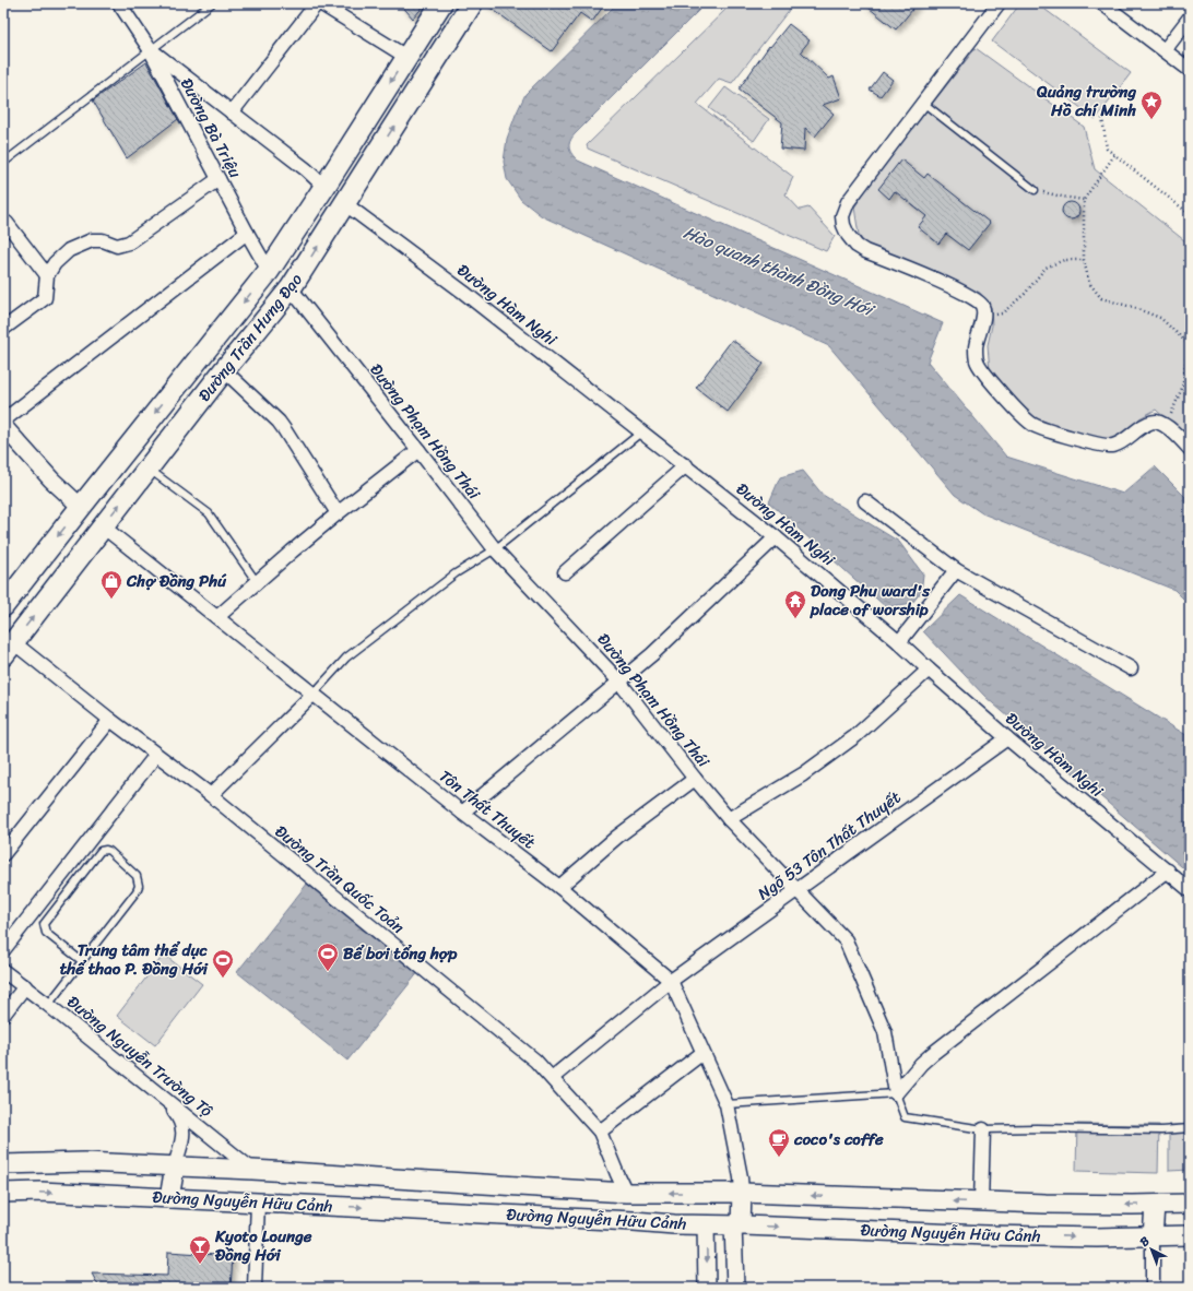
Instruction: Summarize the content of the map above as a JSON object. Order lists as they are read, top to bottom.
{
  "streets": {
    "main road": ["Đường Trần Hưng Đạo", "Đường Nguyễn Hữu Cảnh"],
    "street": [
      "Đường Bà Triệu",
      "Đường Hàm Nghi",
      "Đường Phạm Hồng Thái",
      "Tôn Thất Thuyết",
      "Ngõ 53 Tôn Thất Thuyết",
      "Đường Trần Quốc Toản",
      "Đường Nguyễn Trường Tộ"
    ]
  },
  "crossings": [
    ["Đường Bà Triệu", "Đường Trần Hưng Đạo"],
    ["Đường Hàm Nghi", "Đường Trần Hưng Đạo"],
    ["Đường Hàm Nghi", "Ngõ 53 Tôn Thất Thuyết"],
    ["Đường Trần Hưng Đạo", "Đường Phạm Hồng Thái"],
    ["Đường Trần Hưng Đạo", "Tôn Thất Thuyết"],
    ["Đường Trần Hưng Đạo", "Đường Trần Quốc Toản"],
    ["Đường Phạm Hồng Thái", "Ngõ 53 Tôn Thất Thuyết"],
    ["Tôn Thất Thuyết", "Ngõ 53 Tôn Thất Thuyết"],
    ["Tôn Thất Thuyết", "Đường Nguyễn Hữu Cảnh"],
    ["Ngõ 53 Tôn Thất Thuyết", "Đường Trần Quốc Toản"],
    ["Đường Trần Quốc Toản", "Đường Nguyễn Hữu Cảnh"],
    ["Đường Nguyễn Trường Tộ", "Đường Nguyễn Hữu Cảnh"]
  ],
  "water": ["Hào quanh thành Đồng Hới"],
  "places": {
    "place": ["Quảng trường Hồ chí Minh"],
    "shop": ["Chợ Đồng Phú"],
    "temple": ["Dong Phu ward's place of worship"],
    "sports": ["Bể bơi tổng hợp", "Trung tâm thể dục thể thao P. Đồng Hới"],
    "cafe": ["coco's coffe"],
    "bar": ["Kyoto Lounge Đồng Hới"]
  },
  "north": "top left"
}
